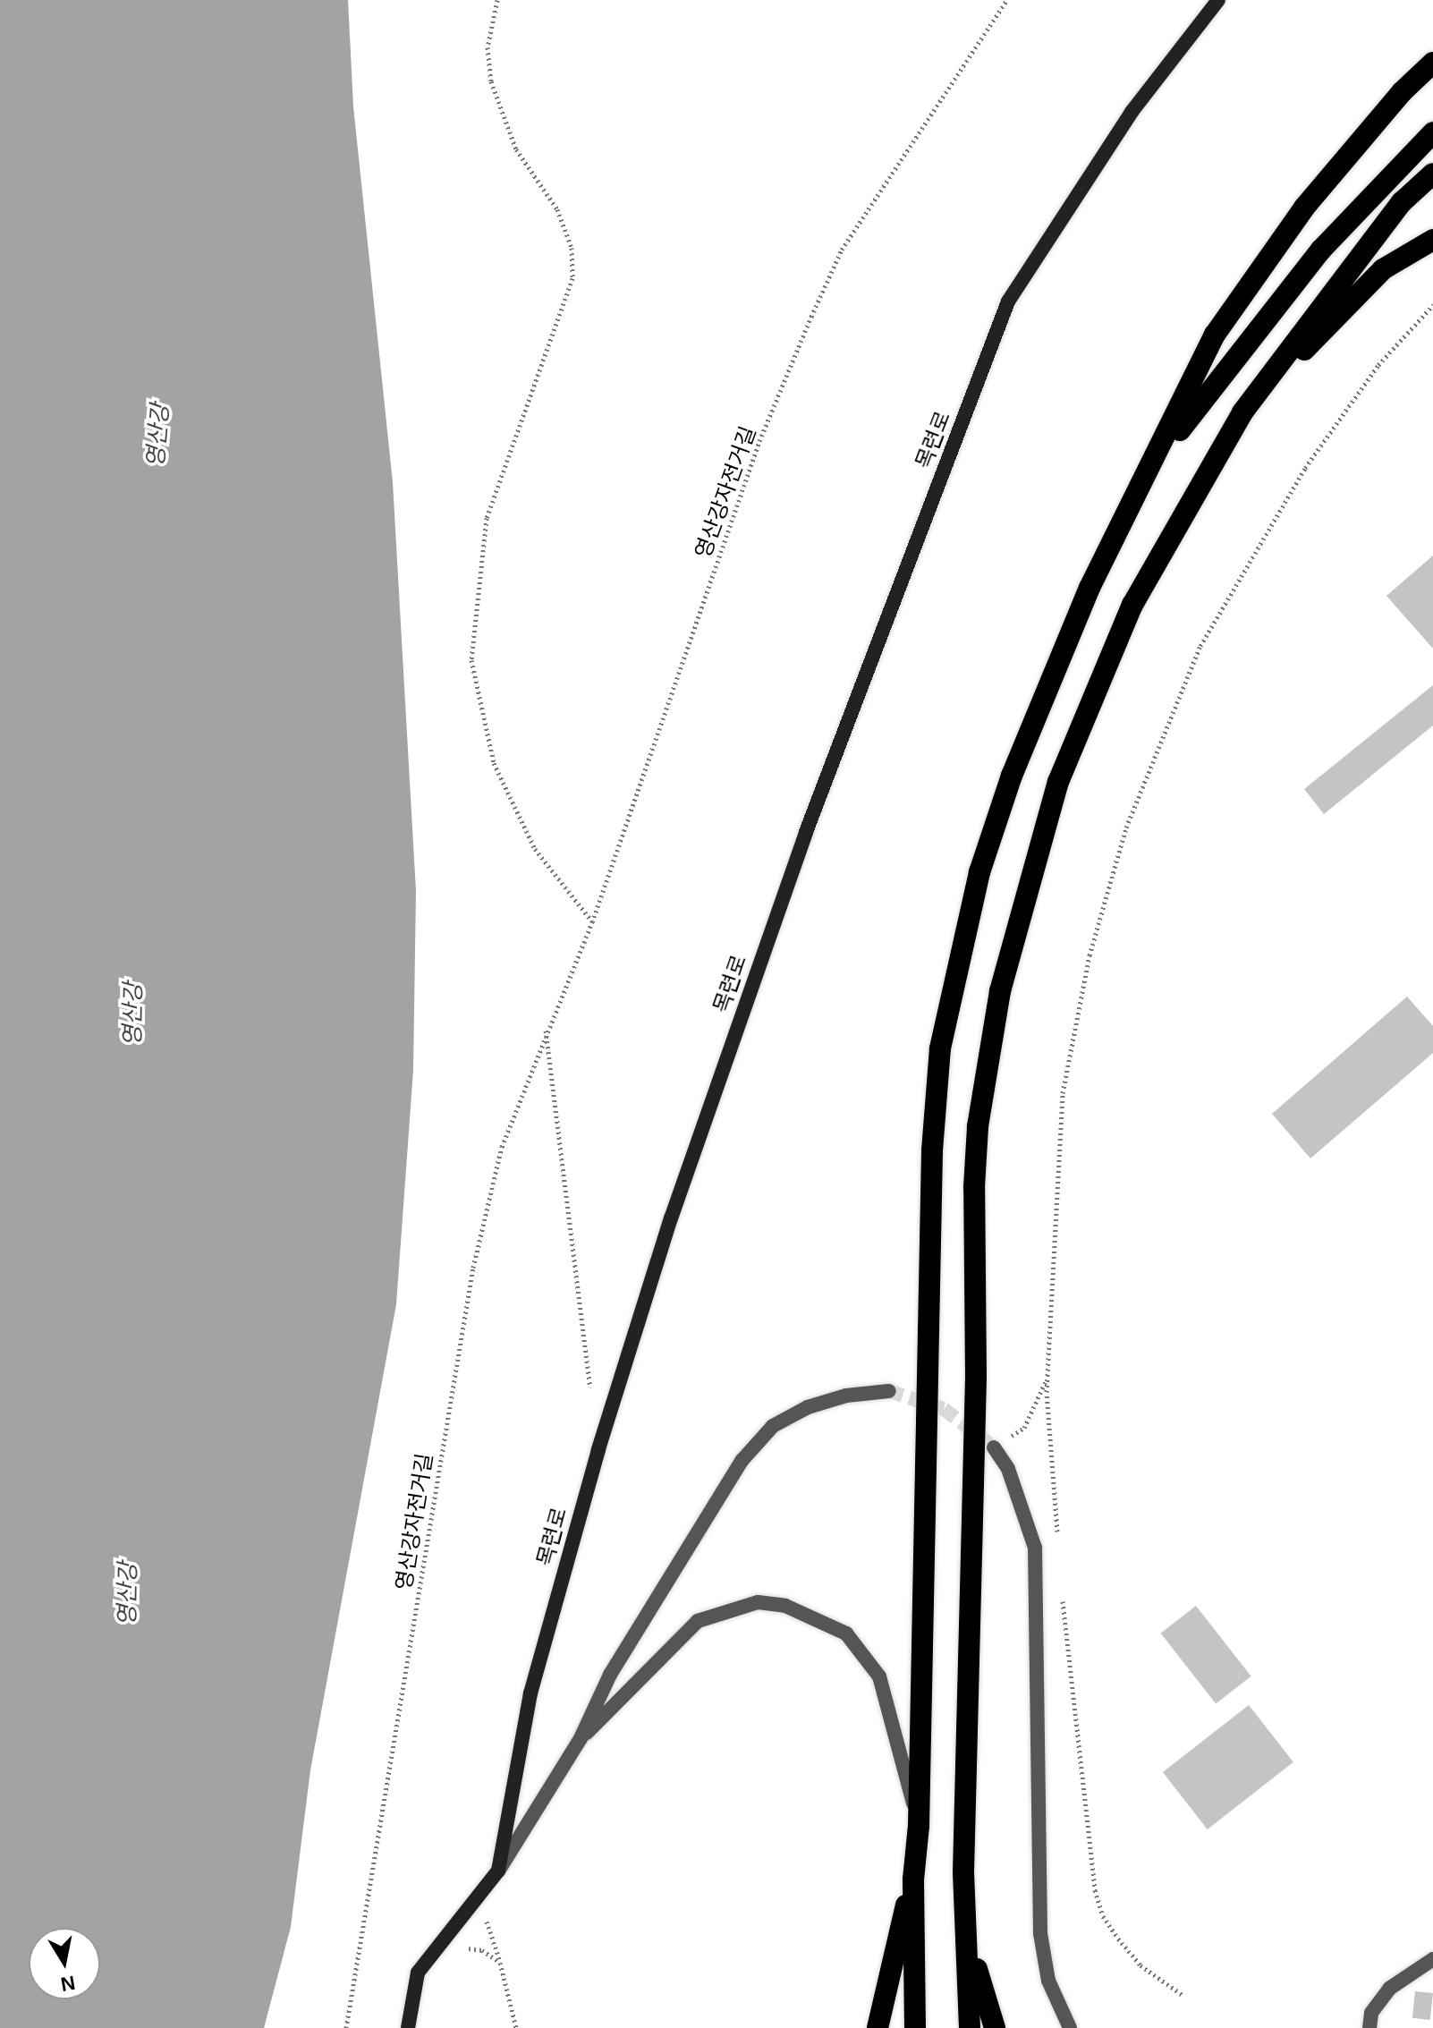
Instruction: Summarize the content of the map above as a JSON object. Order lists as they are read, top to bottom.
{
  "streets": {
    "street": ["목련로"],
    "path": ["영산강자전거길"]
  },
  "water": ["영산강"],
  "north": "bottom"
}
